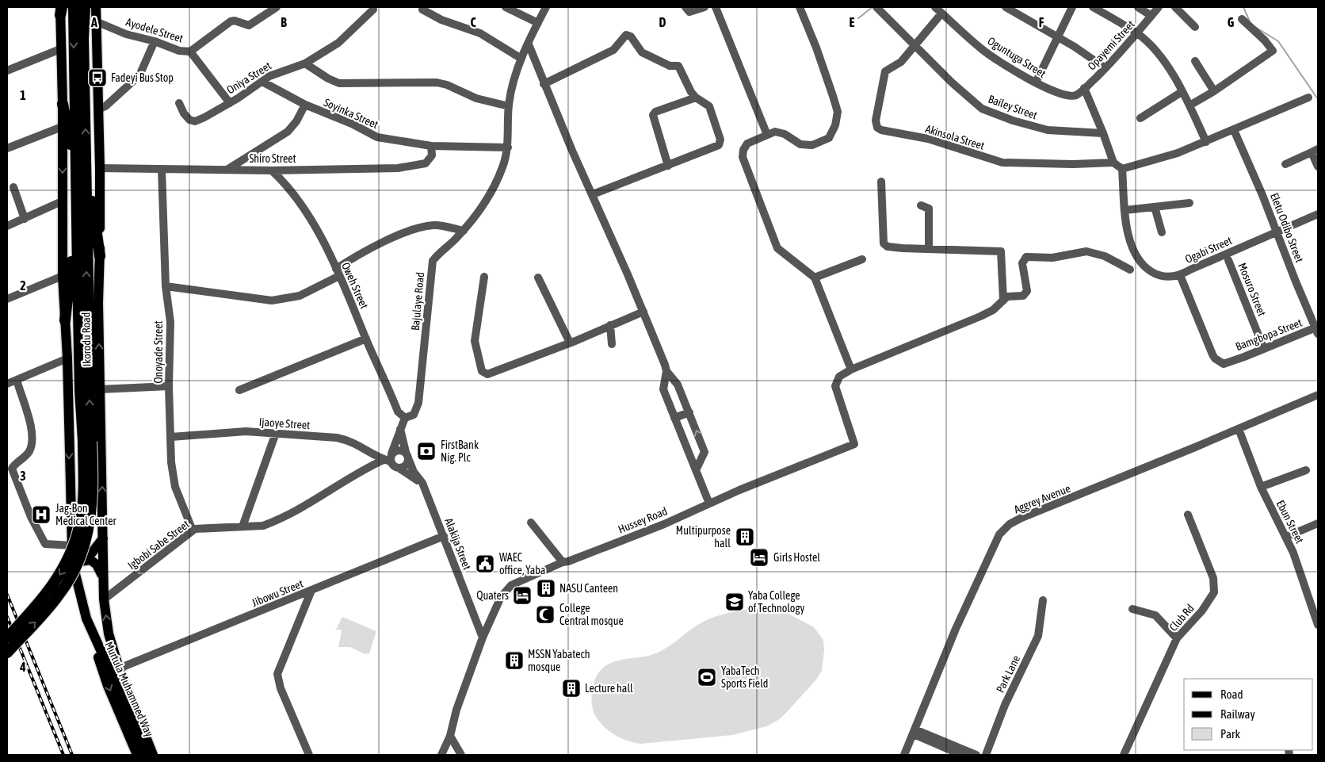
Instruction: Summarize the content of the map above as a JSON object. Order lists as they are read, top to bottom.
{
  "streets": {
    "highway": ["Ikorodu Road"],
    "main road": ["Murtula Muhammed Way"],
    "street": [
      "Ayodele Street",
      "Opayemi Street",
      "Oguntuga Street",
      "Oniya Street",
      "Bailey Street",
      "Soyinka Street",
      "Akinsola Street",
      "Shiro Street",
      "Eletu Odibo Street",
      "Ogabi Street",
      "Oweh Street",
      "Mosuro Street",
      "Bajulaye Road",
      "Bamgbopa Street",
      "Onoyade Street",
      "Ijaoye Street",
      "Aggrey Avenue",
      "Hussey Road",
      "Ebun Street",
      "Alakija Street",
      "Igbobi Sabe Street",
      "Jibowu Street",
      "Club Rd",
      "Park Lane"
    ]
  },
  "crossings": [
    ["Ayodele Street", "Oniya Street"],
    ["Ayodele Street", "Ikorodu Road"],
    ["Opayemi Street", "Oguntuga Street"],
    ["Oguntuga Street", "Akinsola Street"],
    ["Oniya Street", "Soyinka Street"],
    ["Bailey Street", "Akinsola Street"],
    ["Soyinka Street", "Shiro Street"],
    ["Soyinka Street", "Bajulaye Road"],
    ["Shiro Street", "Oweh Street"],
    ["Shiro Street", "Ikorodu Road"],
    ["Shiro Street", "Onoyade Street"],
    ["Eletu Odibo Street", "Ogabi Street"],
    ["Eletu Odibo Street", "Bamgbopa Street"],
    ["Ogabi Street", "Bamgbopa Street"],
    ["Oweh Street", "Bajulaye Road"],
    ["Mosuro Street", "Bamgbopa Street"],
    ["Bajulaye Road", "Ijaoye Street"],
    ["Bajulaye Road", "Alakija Street"],
    ["Bajulaye Road", "Igbobi Sabe Street"],
    ["Ikorodu Road", "Igbobi Sabe Street"],
    ["Ikorodu Road", "Jibowu Street"],
    ["Ikorodu Road", "Murtula Muhammed Way"],
    ["Onoyade Street", "Ijaoye Street"],
    ["Onoyade Street", "Igbobi Sabe Street"],
    ["Ijaoye Street", "Alakija Street"],
    ["Ijaoye Street", "Igbobi Sabe Street"],
    ["Aggrey Avenue", "Ebun Street"],
    ["Hussey Road", "Alakija Street"],
    ["Alakija Street", "Igbobi Sabe Street"],
    ["Alakija Street", "Jibowu Street"],
    ["Jibowu Street", "Murtula Muhammed Way"]
  ],
  "places": {
    "bus stop": ["Fadeyi Bus Stop"],
    "bank": ["FirstBank Nig. Plc"],
    "hospital": ["Jag-Bon Medical Center"],
    "building": [
      "Multipurpose hall",
      "NASU Canteen",
      "MSSN Yabatech mosque",
      "Lecture hall"
    ],
    "hotel": ["Girls Hostel", "Quaters"],
    "public building": ["WAEC office, Yaba"],
    "school or university": ["Yaba College of Technology"],
    "mosque": ["College Central mosque"],
    "sports": ["YabaTech Sports Field"]
  },
  "legend": ["Road", "Railway", "Park"],
  "grid": {
    "columns": [
      "A",
      "B",
      "C",
      "D",
      "E",
      "F",
      "G"
    ],
    "rows": [
      "1",
      "2",
      "3",
      "4"
    ]
  }
}
